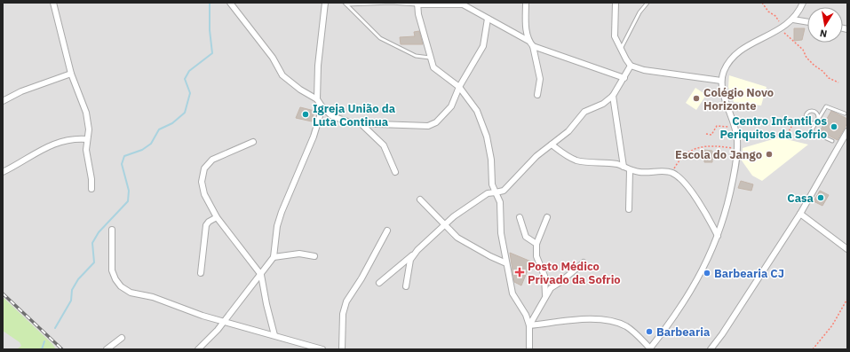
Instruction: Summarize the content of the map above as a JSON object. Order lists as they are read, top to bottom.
{
  "places": {
    "other": [
      "Colégio Novo Horizonte",
      "Igreja União da Luta Continua",
      "Centro Infantil os Periquitos da Sofrio",
      "Escola do Jango",
      "Casa",
      "Barbearia CJ",
      "Barbearia"
    ],
    "health": ["Posto Médico Privado da Sofrio"]
  },
  "north": "bottom"
}
